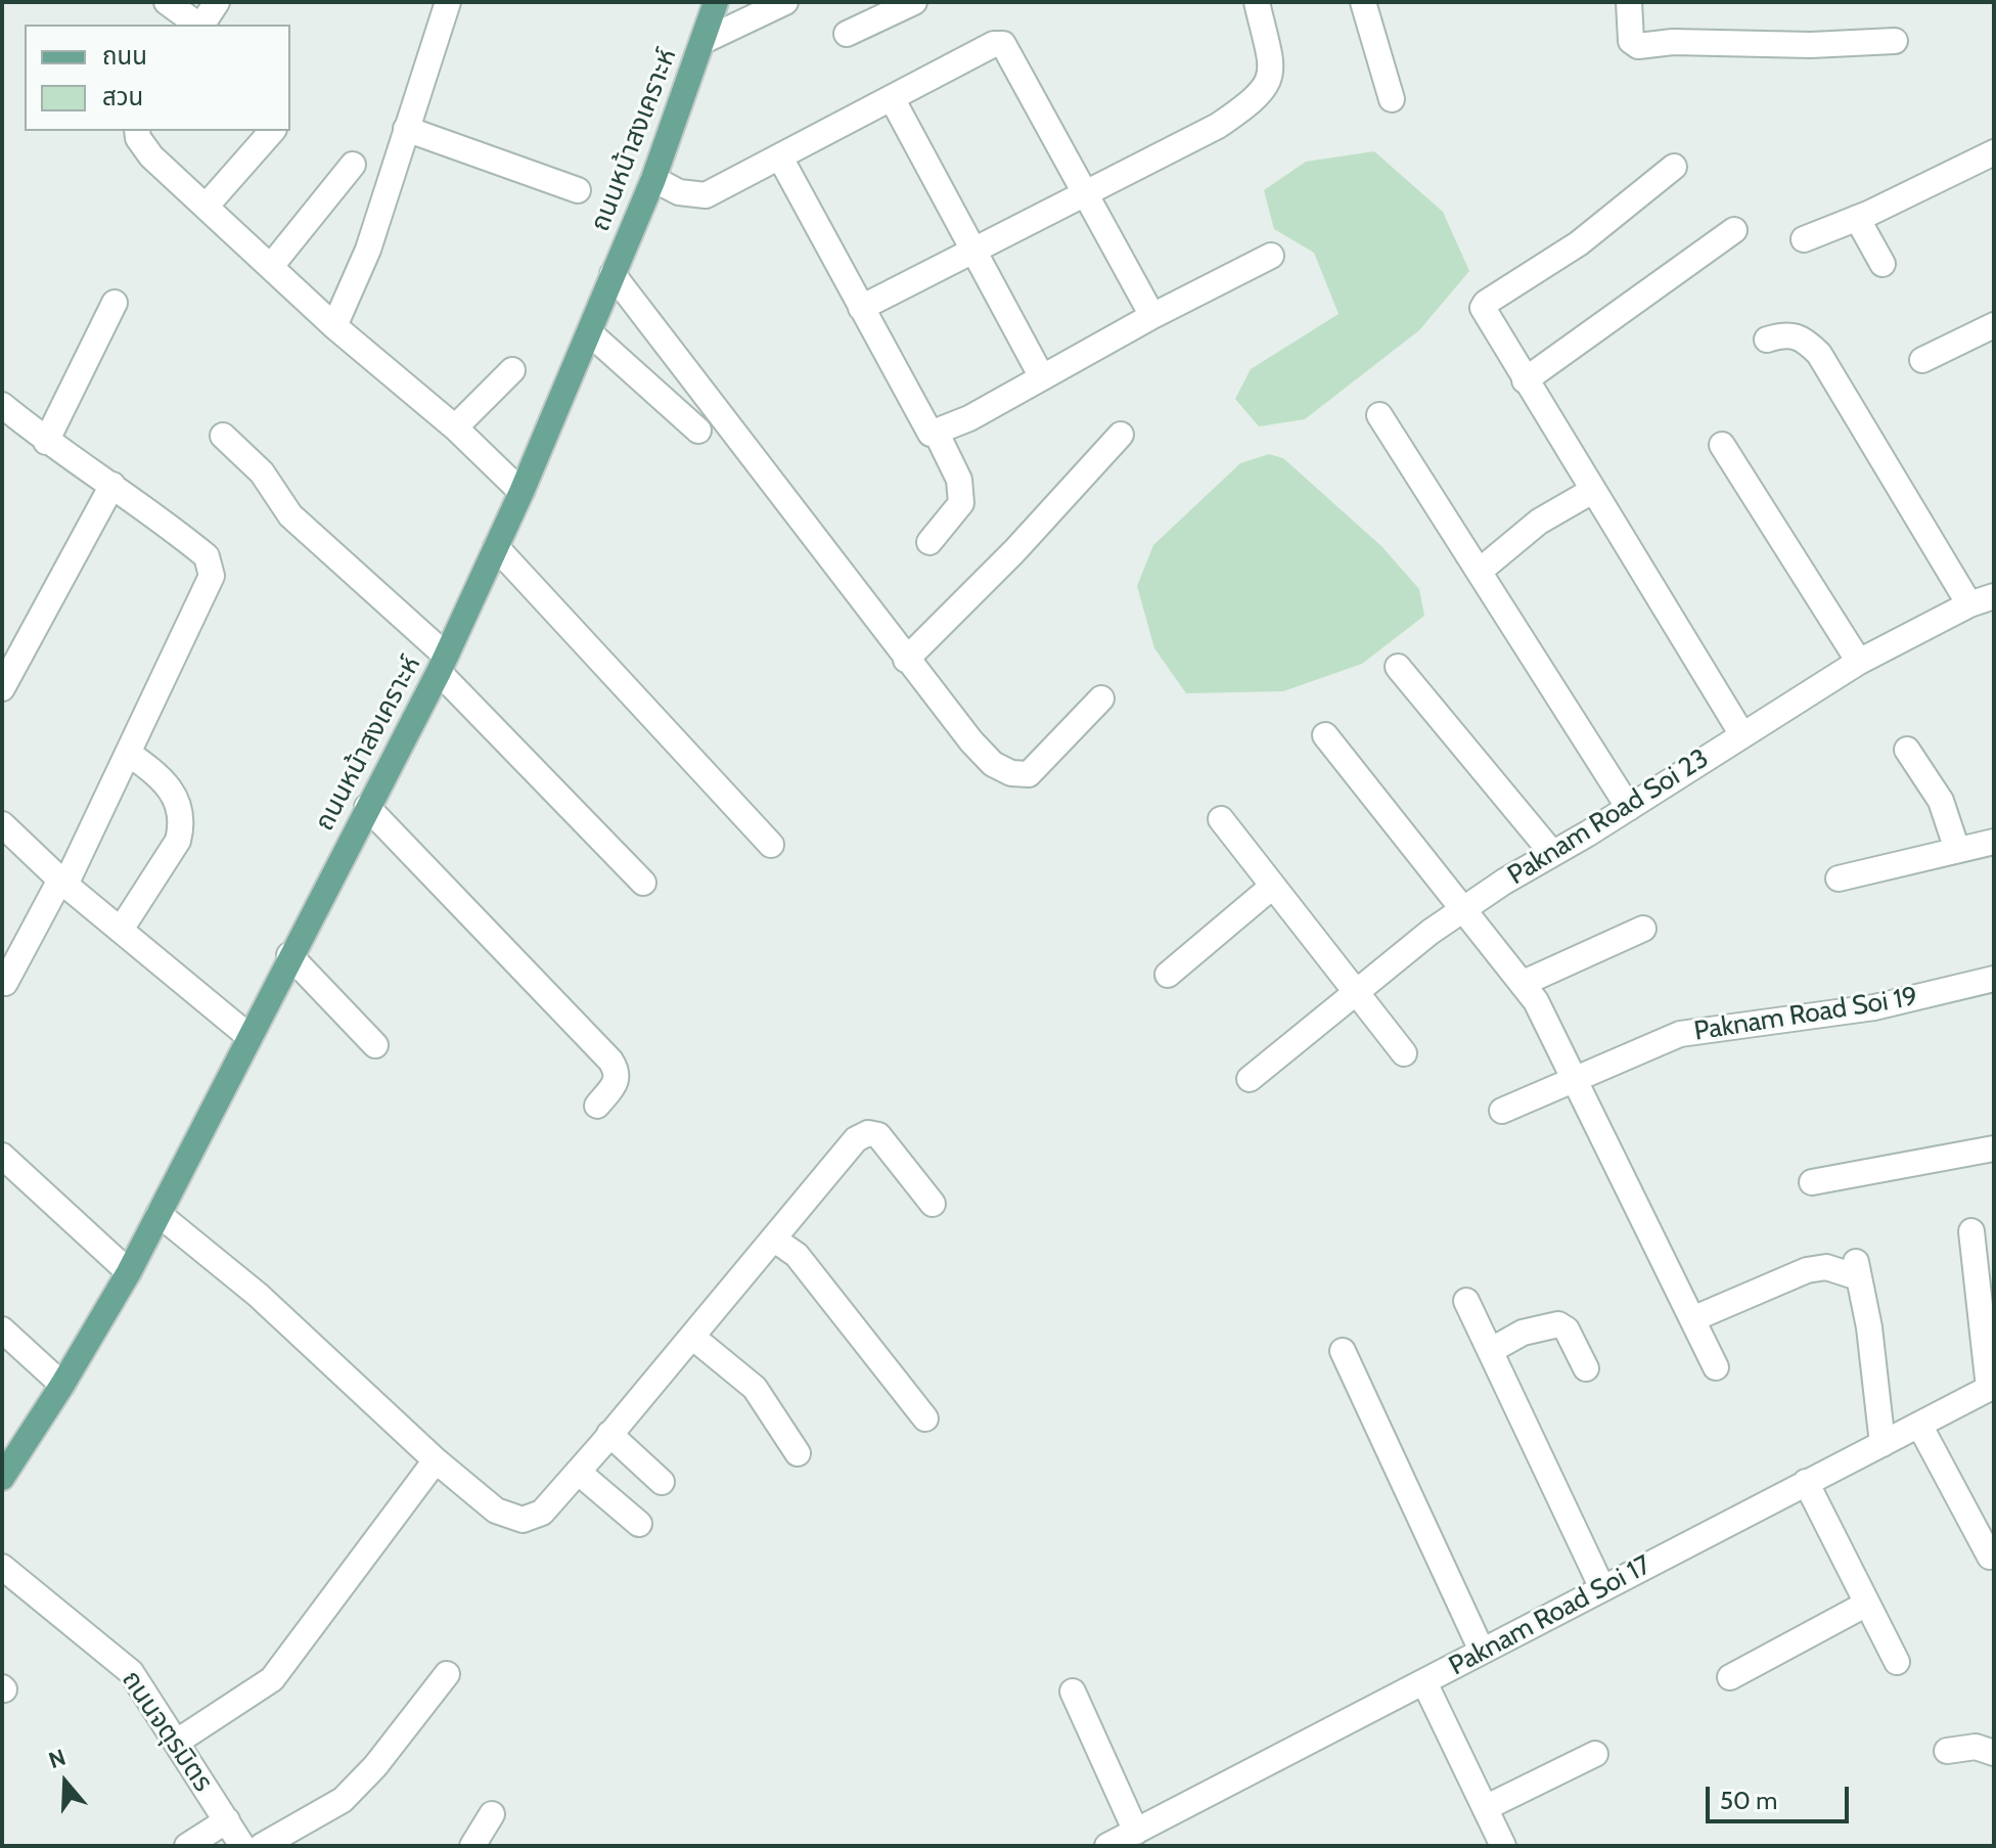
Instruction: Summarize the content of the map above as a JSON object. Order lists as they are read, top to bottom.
{
  "streets": {
    "main road": ["ถนนหน้าสงเคราะห์"],
    "street": [
      "Paknam Road Soi 23",
      "Paknam Road Soi 19",
      "Paknam Road Soi 17",
      "ถนนจตุรมิตร"
    ]
  },
  "legend": ["ถนน", "สวน"],
  "scale_bar": "50 m",
  "north": "top"
}
